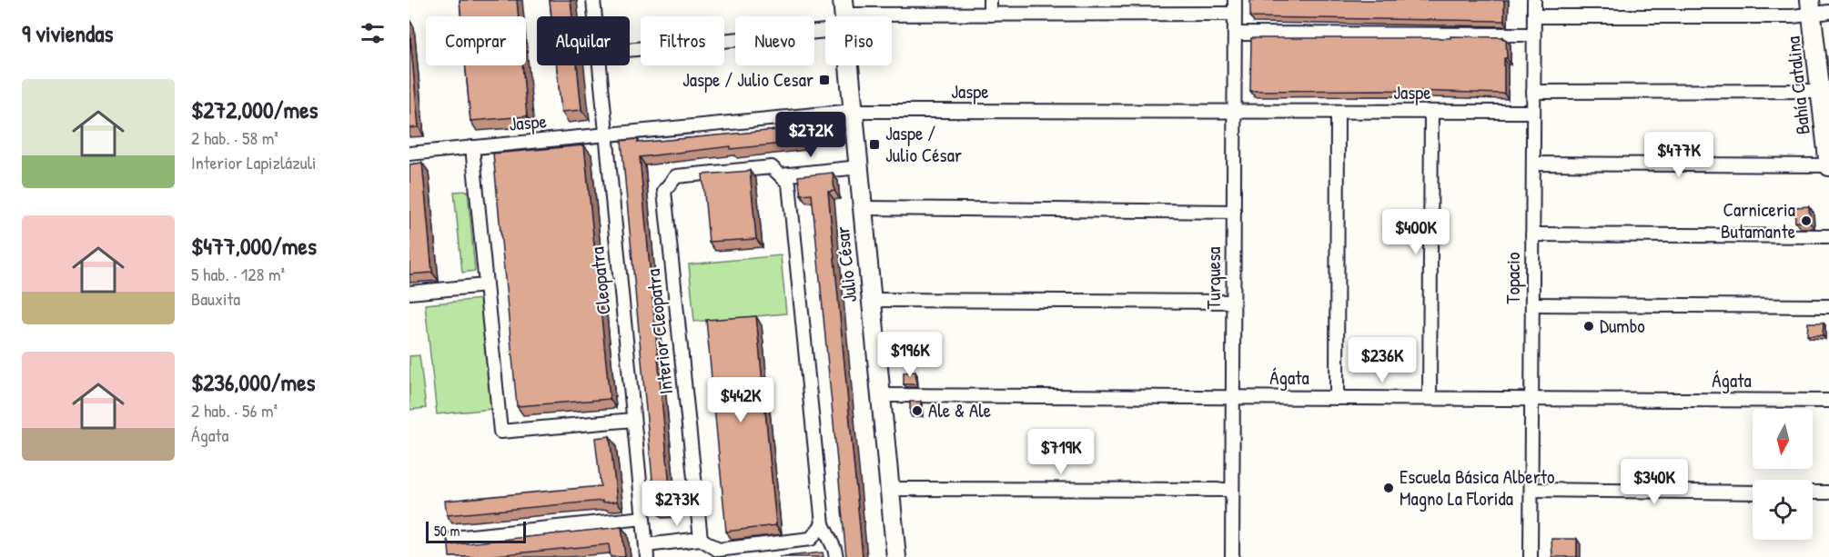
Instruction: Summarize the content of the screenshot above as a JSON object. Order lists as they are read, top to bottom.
{
  "streets": {
    "street": [
      "Bahía Catalina",
      "Jaspe",
      "Julio César",
      "Turquesa",
      "Topacio",
      "Cleopatra",
      "Interior Cleopatra",
      "Ágata"
    ]
  },
  "crossings": [
    ["Jaspe", "Julio César"],
    ["Jaspe", "Turquesa"],
    ["Jaspe", "Topacio"],
    ["Jaspe", "Cleopatra"],
    ["Julio César", "Ágata"],
    ["Turquesa", "Ágata"],
    ["Topacio", "Ágata"]
  ],
  "places": {
    "transit": ["Jaspe / Julio Cesar", "Jaspe / Julio César"],
    "other": [
      "Carniceria Butamante",
      "Dumbo",
      "Ale & Ale",
      "Escuela Básica Alberto Magno La Florida"
    ]
  },
  "scale_bar": "50 m",
  "north": "bottom",
  "page": {
    "heading": "9 viviendas",
    "chip": [
      "Comprar",
      "Alquilar",
      "Filtros",
      "Nuevo",
      "Piso"
    ],
    "list": [
      {
        "name": "$272,000/mes",
        "note": "2 hab. · 58 m² · Interior Lapizlázuli"
      },
      {
        "name": "$477,000/mes",
        "note": "5 hab. · 128 m² · Bauxita"
      },
      {
        "name": "$236,000/mes",
        "note": "2 hab. · 56 m² · Ágata"
      }
    ],
    "price": [
      "$272K",
      "$477K",
      "$400K",
      "$196K",
      "$236K",
      "$442K",
      "$719K",
      "$340K",
      "$273K"
    ],
    "scale": "50 m"
  }
}
